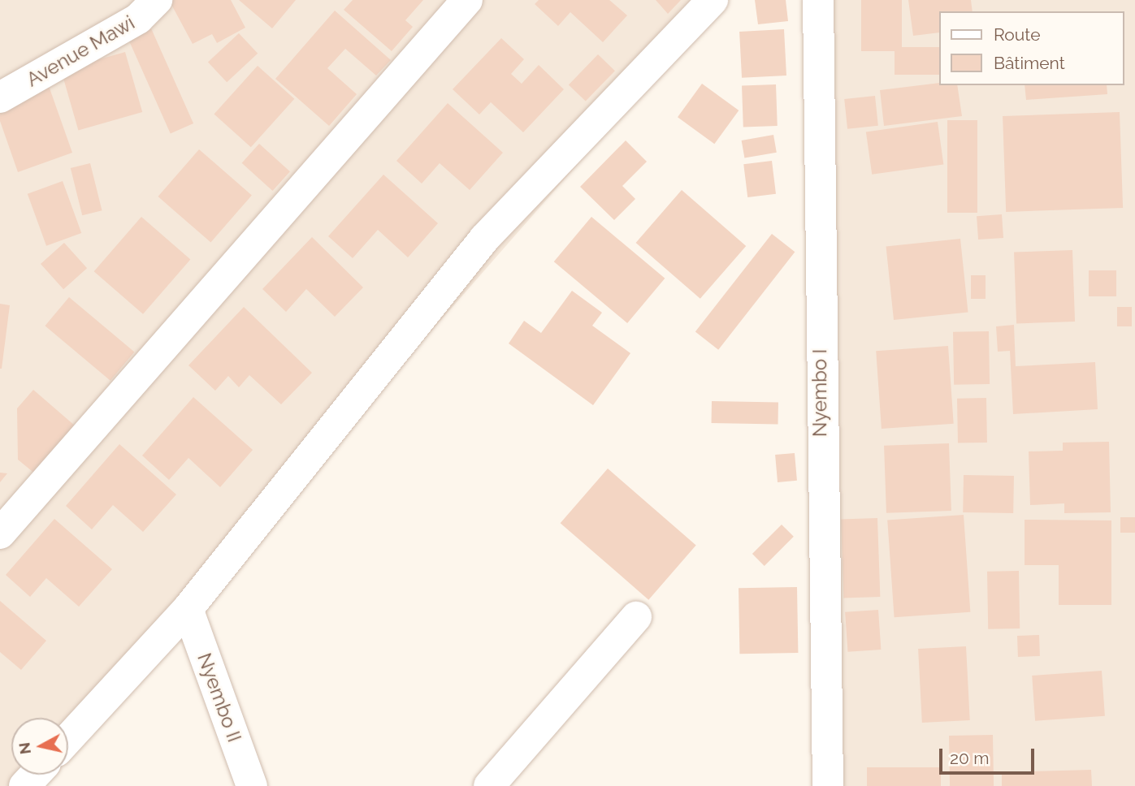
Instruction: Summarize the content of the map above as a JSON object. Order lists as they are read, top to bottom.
{
  "streets": {
    "street": ["Avenue Mawi", "Nyembo I", "Nyembo II"]
  },
  "legend": ["Route", "Bâtiment"],
  "scale_bar": "20 m",
  "north": "left"
}
